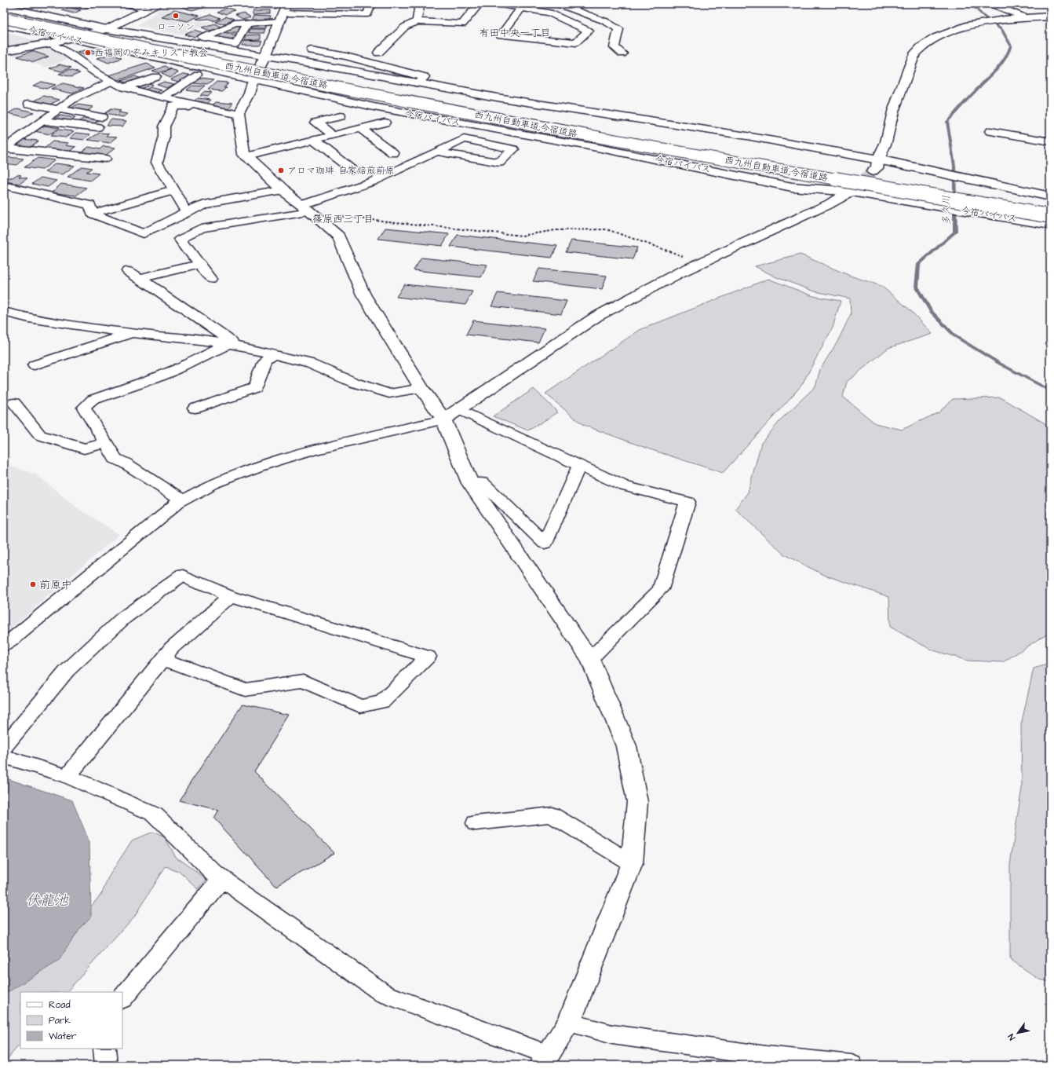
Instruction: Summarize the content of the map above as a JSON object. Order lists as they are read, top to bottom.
{
  "streets": {
    "main road": ["今宿バイパス", "西九州自動車道;今宿道路"]
  },
  "districts": ["有田中央一丁目", "篠原西三丁目"],
  "water": ["多久川", "伏龍池"],
  "places": [
    "ローソン",
    "西福岡のぞみキリスト教会",
    "アロマ珈琲 自家焙煎前原",
    "前原中"
  ],
  "legend": ["Road", "Park", "Water"],
  "north": "bottom left"
}
